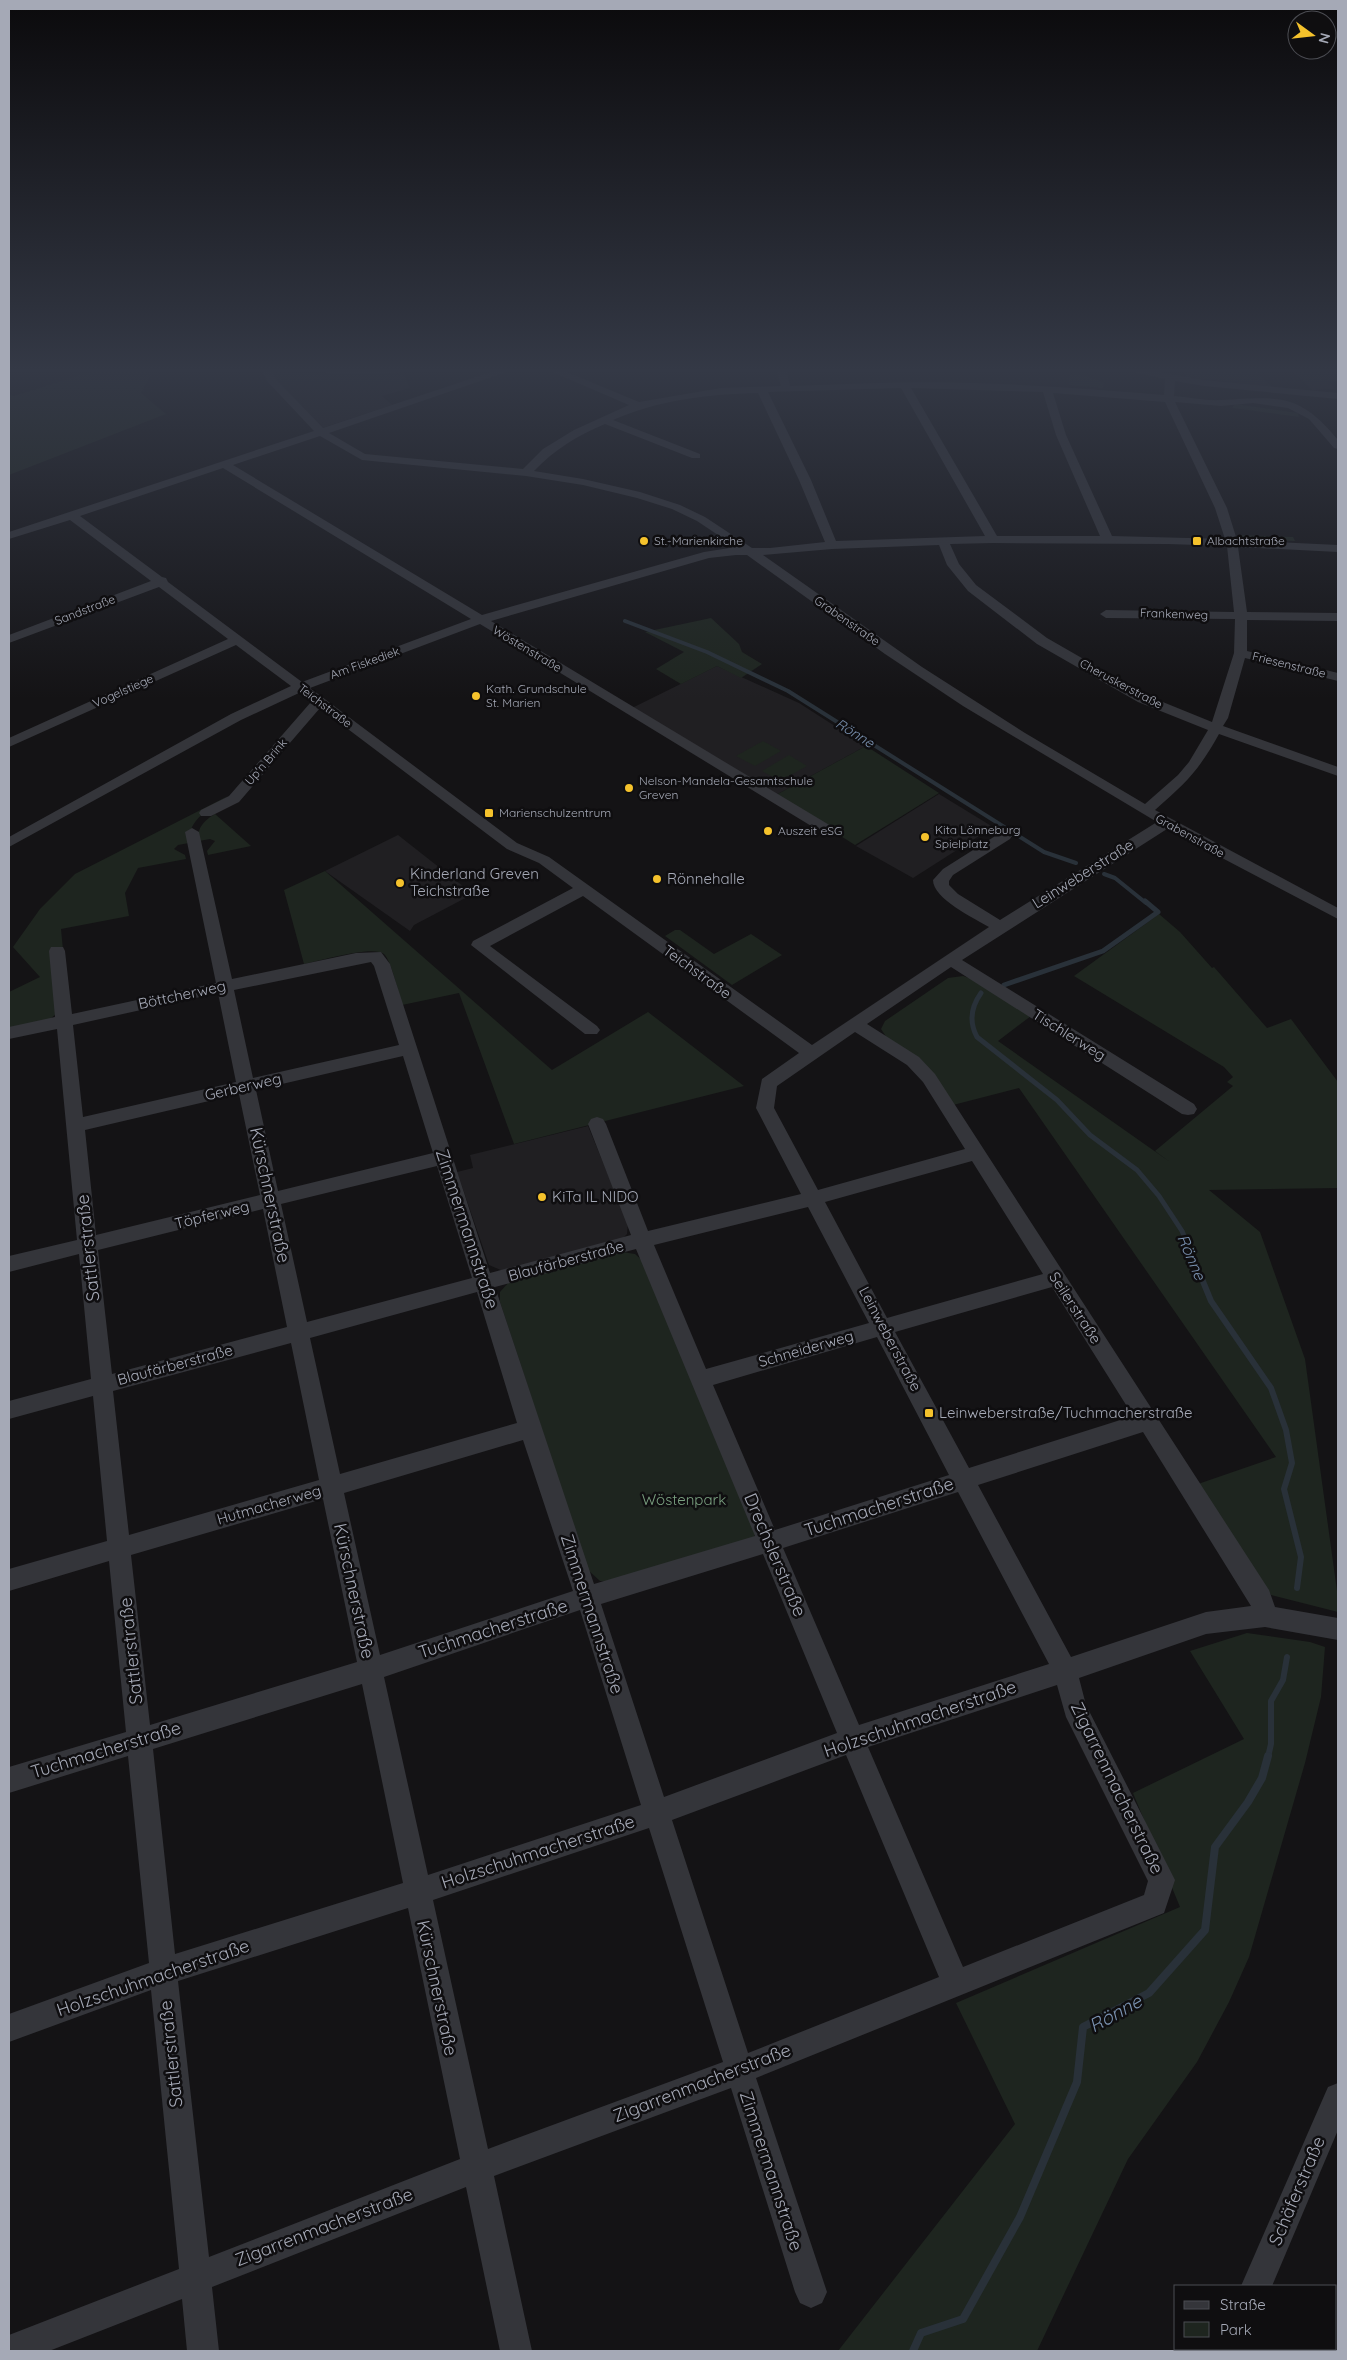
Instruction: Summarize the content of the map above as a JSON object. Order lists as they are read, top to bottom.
{
  "streets": {
    "street": [
      "Sandstraße",
      "Frankenweg",
      "Grabenstraße",
      "Wöstenstraße",
      "Am Fiskediek",
      "Friesenstraße",
      "Cheruskerstraße",
      "Vogelstiege",
      "Teichstraße",
      "Up'n Brink",
      "Leinweberstraße",
      "Böttcherweg",
      "Tischlerweg",
      "Gerberweg",
      "Kürschnerstraße",
      "Töpferweg",
      "Zimmermannstraße",
      "Sattlerstraße",
      "Blaufärberstraße",
      "Seilerstraße",
      "Schneiderweg",
      "Hutmacherweg",
      "Tuchmacherstraße",
      "Drechslerstraße",
      "Holzschuhmacherstraße",
      "Zigarrenmacherstraße",
      "Schäferstraße"
    ]
  },
  "crossings": [
    ["Sandstraße", "Teichstraße"],
    ["Grabenstraße", "Am Fiskediek"],
    ["Grabenstraße", "Leinweberstraße"],
    ["Wöstenstraße", "Am Fiskediek"],
    ["Am Fiskediek", "Teichstraße"],
    ["Am Fiskediek", "Up'n Brink"],
    ["Vogelstiege", "Teichstraße"],
    ["Teichstraße", "Up'n Brink"],
    ["Teichstraße", "Leinweberstraße"],
    ["Leinweberstraße", "Tischlerweg"],
    ["Leinweberstraße", "Blaufärberstraße"],
    ["Leinweberstraße", "Seilerstraße"],
    ["Leinweberstraße", "Schneiderweg"],
    ["Leinweberstraße", "Tuchmacherstraße"],
    ["Leinweberstraße", "Holzschuhmacherstraße"],
    ["Leinweberstraße", "Zigarrenmacherstraße"],
    ["Böttcherweg", "Kürschnerstraße"],
    ["Böttcherweg", "Zimmermannstraße"],
    ["Böttcherweg", "Sattlerstraße"],
    ["Gerberweg", "Kürschnerstraße"],
    ["Gerberweg", "Zimmermannstraße"],
    ["Gerberweg", "Sattlerstraße"],
    ["Kürschnerstraße", "Töpferweg"],
    ["Kürschnerstraße", "Blaufärberstraße"],
    ["Kürschnerstraße", "Hutmacherweg"],
    ["Kürschnerstraße", "Tuchmacherstraße"],
    ["Kürschnerstraße", "Holzschuhmacherstraße"],
    ["Kürschnerstraße", "Zigarrenmacherstraße"],
    ["Töpferweg", "Zimmermannstraße"],
    ["Töpferweg", "Sattlerstraße"],
    ["Zimmermannstraße", "Blaufärberstraße"],
    ["Zimmermannstraße", "Hutmacherweg"],
    ["Zimmermannstraße", "Tuchmacherstraße"],
    ["Zimmermannstraße", "Holzschuhmacherstraße"],
    ["Zimmermannstraße", "Zigarrenmacherstraße"],
    ["Sattlerstraße", "Blaufärberstraße"],
    ["Sattlerstraße", "Hutmacherweg"],
    ["Sattlerstraße", "Tuchmacherstraße"],
    ["Sattlerstraße", "Holzschuhmacherstraße"],
    ["Sattlerstraße", "Zigarrenmacherstraße"],
    ["Blaufärberstraße", "Seilerstraße"],
    ["Blaufärberstraße", "Drechslerstraße"],
    ["Seilerstraße", "Schneiderweg"],
    ["Seilerstraße", "Tuchmacherstraße"],
    ["Schneiderweg", "Drechslerstraße"],
    ["Tuchmacherstraße", "Drechslerstraße"],
    ["Drechslerstraße", "Holzschuhmacherstraße"],
    ["Drechslerstraße", "Zigarrenmacherstraße"],
    ["Holzschuhmacherstraße", "Zigarrenmacherstraße"]
  ],
  "water": ["Rönne"],
  "parks": ["Wöstenpark"],
  "places": {
    "other": [
      "St.-Marienkirche",
      "Kath. Grundschule St. Marien",
      "Nelson-Mandela-Gesamtschule Greven",
      "Auszeit eSG",
      "Kita Lönneburg Spielplatz",
      "Rönnehalle",
      "Kinderland Greven Teichstraße",
      "KiTa IL NIDO"
    ],
    "transit": ["Albachtstraße", "Marienschulzentrum", "Leinweberstraße/Tuchmacherstraße"]
  },
  "legend": ["Straße", "Park"],
  "north": "right"
}
